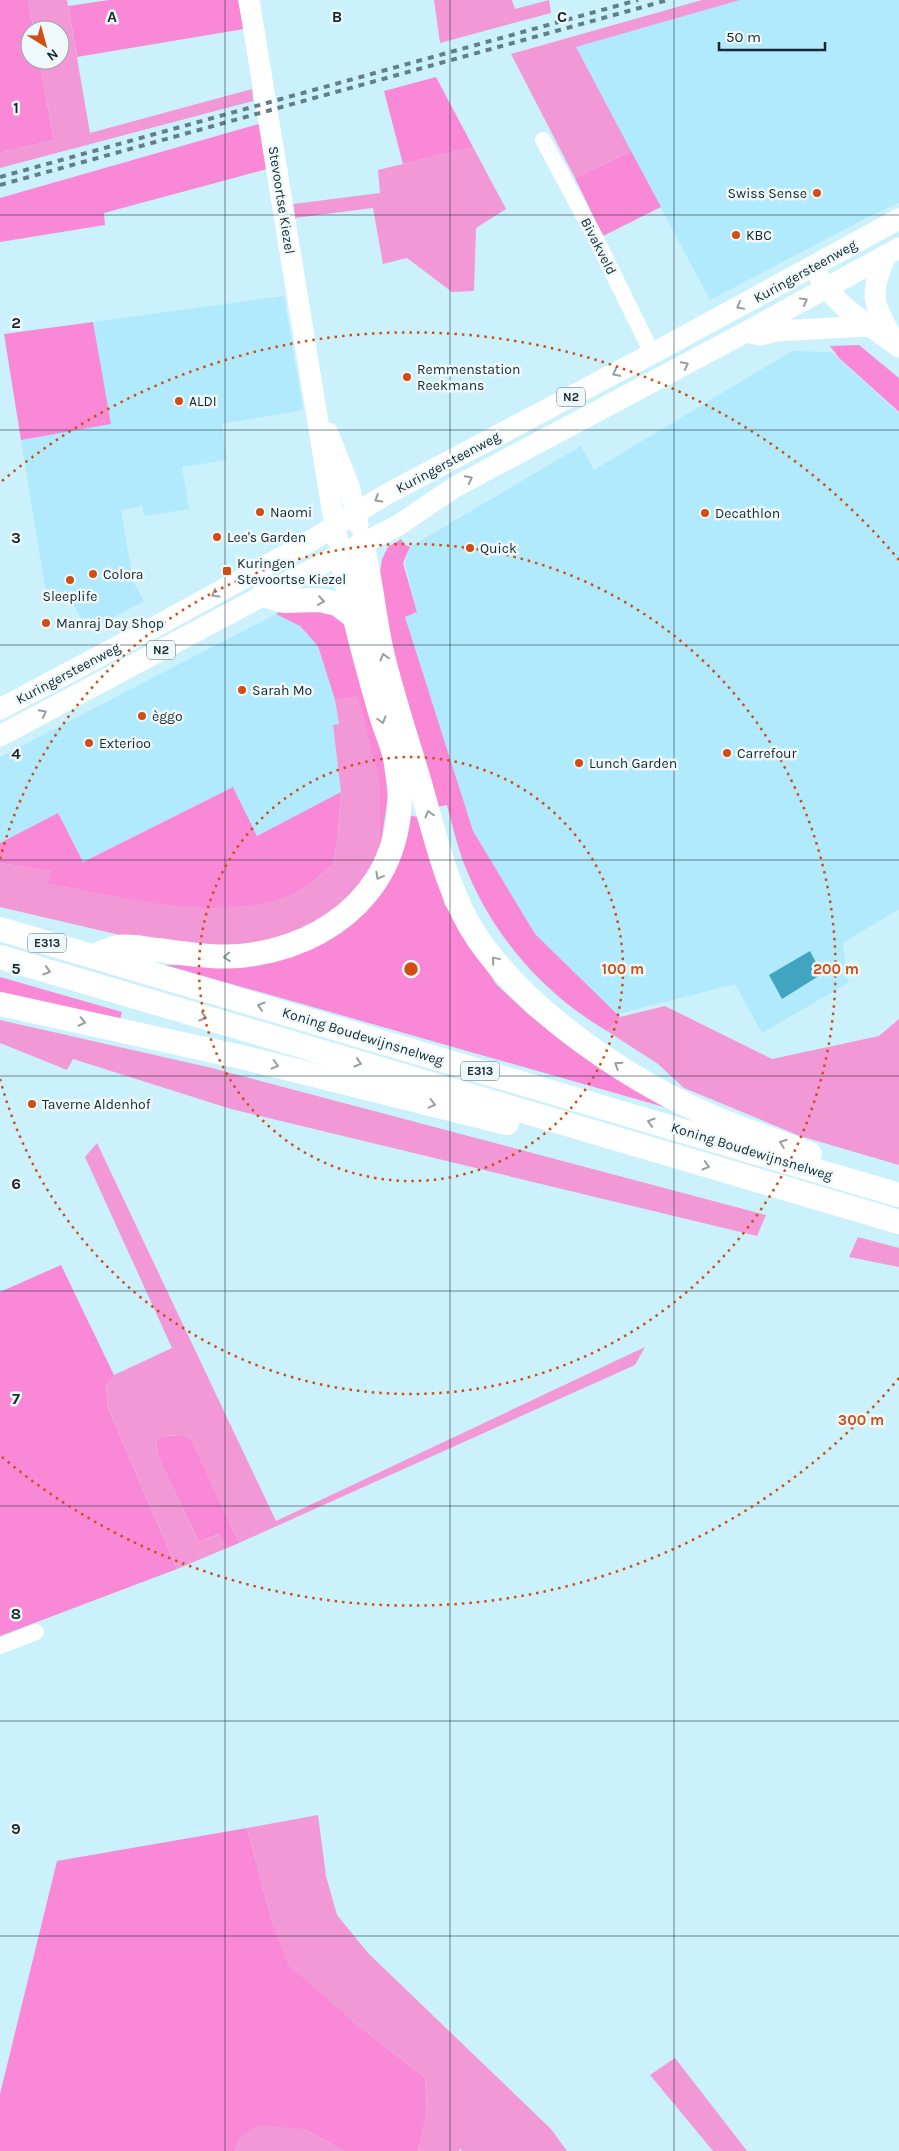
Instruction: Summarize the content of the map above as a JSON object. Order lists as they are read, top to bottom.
{
  "streets": {
    "highway": ["E313", "Koning Boudewijnsnelweg"],
    "main road": ["Stevoortse Kiezel", "Kuringersteenweg", "N2"],
    "street": ["Bivakveld"]
  },
  "crossings": [
    ["Stevoortse Kiezel", "Kuringersteenweg"],
    ["Bivakveld", "Kuringersteenweg"]
  ],
  "places": {
    "other": [
      "Swiss Sense",
      "KBC",
      "Remmenstation Reekmans",
      "ALDI",
      "Naomi",
      "Decathlon",
      "Lee's Garden",
      "Quick",
      "Colora",
      "Sleeplife",
      "Manraj Day Shop",
      "Sarah Mo",
      "èggo",
      "Exterioo",
      "Carrefour",
      "Lunch Garden",
      "Taverne Aldenhof"
    ],
    "transit": ["Kuringen Stevoortse Kiezel"]
  },
  "scale_bar": "50 m",
  "north": "bottom right",
  "grid": {
    "columns": ["A", "B", "C"],
    "rows": [
      "1",
      "2",
      "3",
      "4",
      "5",
      "6",
      "7",
      "8",
      "9"
    ]
  },
  "rings": ["100 m", "200 m", "300 m"]
}
